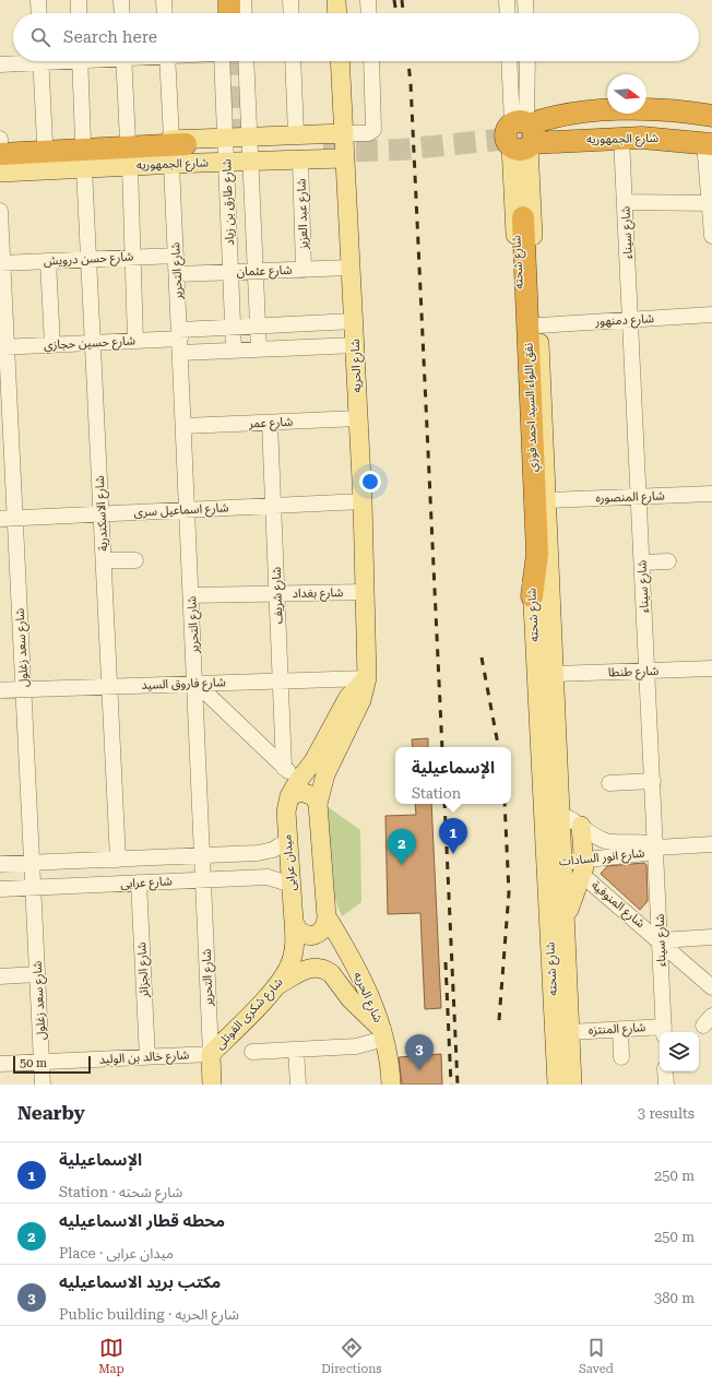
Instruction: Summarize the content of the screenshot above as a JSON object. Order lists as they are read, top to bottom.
{
  "streets": {
    "highway": ["شارع الجمهوريه", "نفق اللواء السيد احمد فوزي"],
    "main road": [
      "شارع شحته",
      "شارع التحرير",
      "شارع الحريه",
      "ميدان عرابى",
      "شارع شكرى القوتلى"
    ],
    "street": [
      "شارع طارق بن زياد",
      "شارع عبد العزيز",
      "شارع سيناء",
      "شارع حسن درويش",
      "شارع عثمان",
      "شارع دمنهور",
      "شارع حسين حجازي",
      "شارع عمر",
      "شارع المنصوره",
      "شارع اسماعيل سرى",
      "شارع الاسكندرية",
      "شارع بغداد",
      "شارع شريف",
      "شارع سعد زغلول",
      "شارع طنطا",
      "شارع فاروق السيد",
      "شارع انور السادات",
      "شارع عرابى",
      "شارع المنوفية",
      "شارع الجزائر",
      "شارع المنتزه",
      "شارع خالد بن الوليد"
    ]
  },
  "crossings": [
    ["شارع الجمهوريه", "شارع طارق بن زياد"],
    ["شارع الجمهوريه", "شارع عبد العزيز"],
    ["شارع الجمهوريه", "شارع سيناء"],
    ["شارع الجمهوريه", "شارع شحته"],
    ["شارع الجمهوريه", "شارع التحرير"],
    ["شارع الجمهوريه", "شارع الحريه"],
    ["شارع الجمهوريه", "شارع الاسكندرية"],
    ["شارع طارق بن زياد", "شارع عثمان"],
    ["شارع طارق بن زياد", "شارع حسين حجازي"],
    ["شارع عبد العزيز", "شارع عثمان"],
    ["شارع سيناء", "شارع دمنهور"],
    ["شارع سيناء", "شارع المنصوره"],
    ["شارع سيناء", "شارع طنطا"],
    ["شارع سيناء", "شارع انور السادات"],
    ["شارع سيناء", "شارع المنوفية"],
    ["شارع سيناء", "شارع المنتزه"],
    ["شارع حسن درويش", "شارع التحرير"],
    ["شارع حسن درويش", "شارع الاسكندرية"],
    ["شارع حسن درويش", "شارع سعد زغلول"],
    ["شارع شحته", "شارع دمنهور"],
    ["شارع شحته", "نفق اللواء السيد احمد فوزي"],
    ["شارع شحته", "شارع المنصوره"],
    ["شارع شحته", "شارع طنطا"],
    ["شارع شحته", "شارع انور السادات"],
    ["شارع شحته", "شارع المنتزه"],
    ["شارع التحرير", "شارع عثمان"],
    ["شارع التحرير", "شارع حسين حجازي"],
    ["شارع التحرير", "شارع عمر"],
    ["شارع التحرير", "شارع اسماعيل سرى"],
    ["شارع التحرير", "شارع بغداد"],
    ["شارع التحرير", "شارع فاروق السيد"],
    ["شارع التحرير", "شارع عرابى"],
    ["شارع التحرير", "شارع شكرى القوتلى"],
    ["شارع التحرير", "شارع خالد بن الوليد"],
    ["شارع عثمان", "شارع الحريه"],
    ["شارع حسين حجازي", "شارع الحريه"],
    ["شارع حسين حجازي", "شارع الاسكندرية"],
    ["شارع حسين حجازي", "شارع سعد زغلول"],
    ["شارع الحريه", "شارع عمر"],
    ["شارع الحريه", "شارع اسماعيل سرى"],
    ["شارع الحريه", "شارع بغداد"],
    ["شارع الحريه", "شارع فاروق السيد"],
    ["شارع عمر", "شارع شريف"],
    ["شارع اسماعيل سرى", "شارع الاسكندرية"],
    ["شارع اسماعيل سرى", "شارع شريف"],
    ["شارع اسماعيل سرى", "شارع سعد زغلول"],
    ["شارع الاسكندرية", "شارع فاروق السيد"],
    ["شارع الاسكندرية", "شارع عرابى"],
    ["شارع بغداد", "شارع شريف"],
    ["شارع شريف", "شارع فاروق السيد"],
    ["شارع سعد زغلول", "شارع فاروق السيد"],
    ["شارع سعد زغلول", "شارع عرابى"],
    ["شارع سعد زغلول", "شارع خالد بن الوليد"],
    ["شارع انور السادات", "شارع المنوفية"],
    ["ميدان عرابى", "شارع عرابى"],
    ["ميدان عرابى", "شارع شكرى القوتلى"],
    ["شارع عرابى", "شارع الجزائر"],
    ["شارع الجزائر", "شارع خالد بن الوليد"],
    ["شارع شكرى القوتلى", "شارع خالد بن الوليد"]
  ],
  "scale_bar": "50 m",
  "north": "right",
  "page": {
    "search": "Search here",
    "popup": ["الإسماعيلية", "Station"],
    "pins": ["1", "2", "3"],
    "scale": "50 m",
    "heading": ["Nearby", "3 results"],
    "list": [
      {
        "mark": "1",
        "name": "الإسماعيلية",
        "note": "Station · شارع شحته",
        "value": "250 m"
      },
      {
        "mark": "2",
        "name": "محطه قطار الاسماعيليه",
        "note": "Place · ميدان عرابى",
        "value": "250 m"
      },
      {
        "mark": "3",
        "name": "مكتب بريد الاسماعيليه",
        "note": "Public building · شارع الحريه",
        "value": "380 m"
      }
    ],
    "nav": ["Map", "Directions", "Saved"]
  }
}
